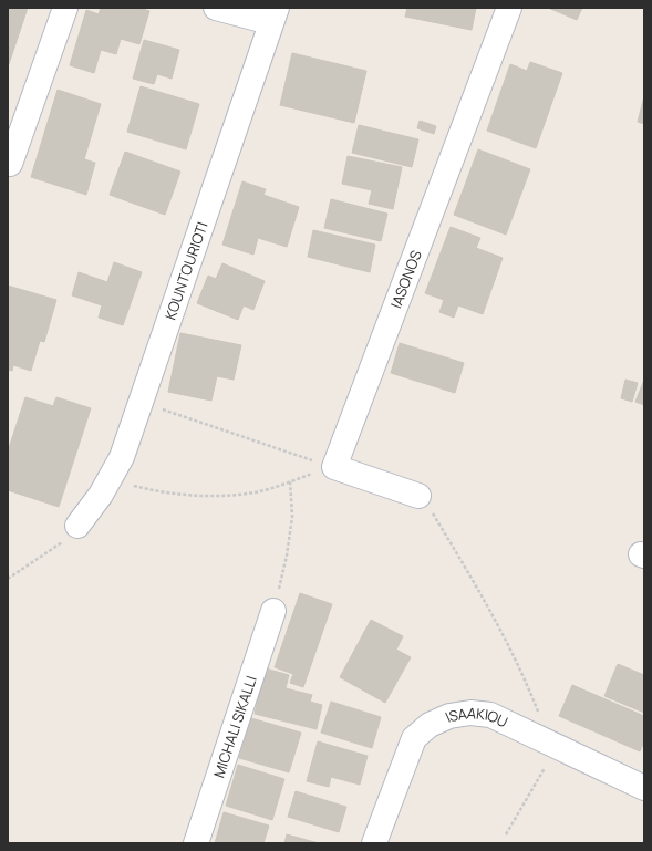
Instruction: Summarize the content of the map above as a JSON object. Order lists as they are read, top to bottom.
{
  "streets": {
    "street": [
      "KOUNTOURIOTI",
      "IASONOS",
      "ISAAKIOU",
      "MICHALI SIKALLI"
    ]
  }
}
